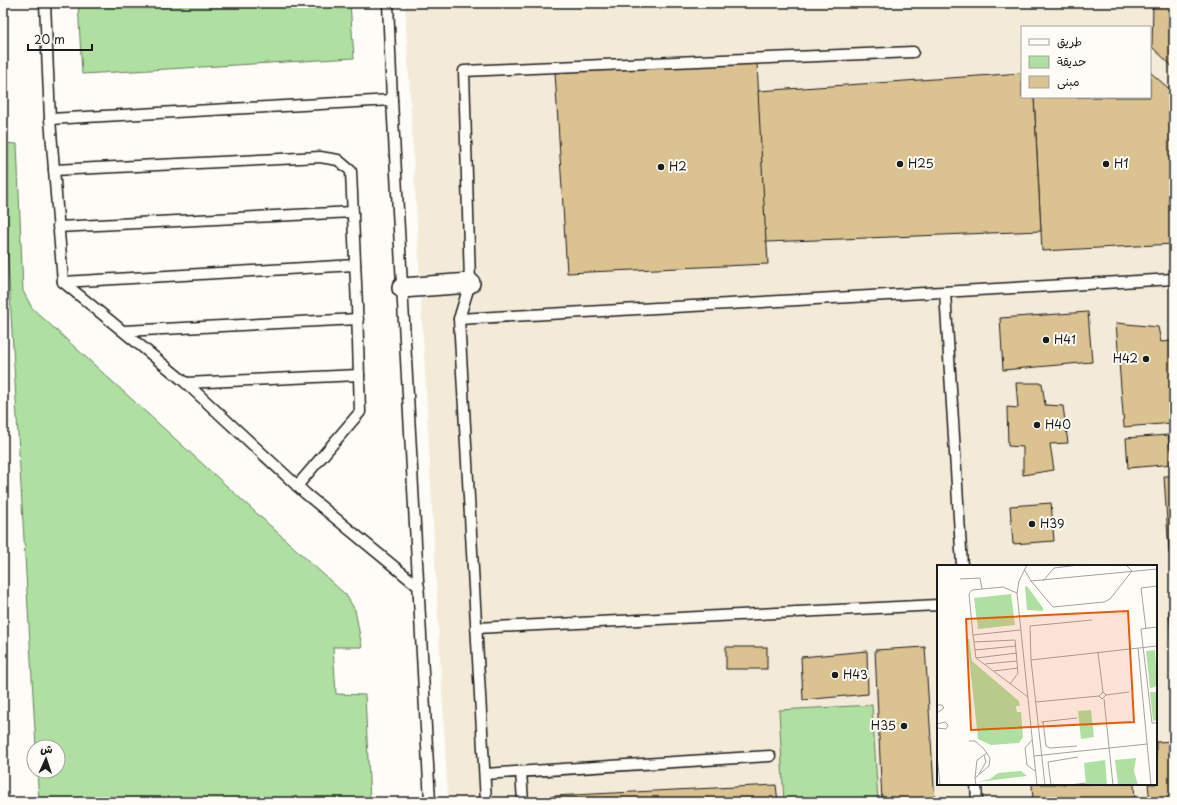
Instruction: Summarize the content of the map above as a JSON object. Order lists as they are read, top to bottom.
{
  "places": [
    "H25",
    "H1",
    "H2",
    "H41",
    "H42",
    "H40",
    "H39",
    "H43",
    "H35"
  ],
  "legend": ["طريق", "حديقة", "مبنى"],
  "scale_bar": "20 m",
  "north": "top"
}
